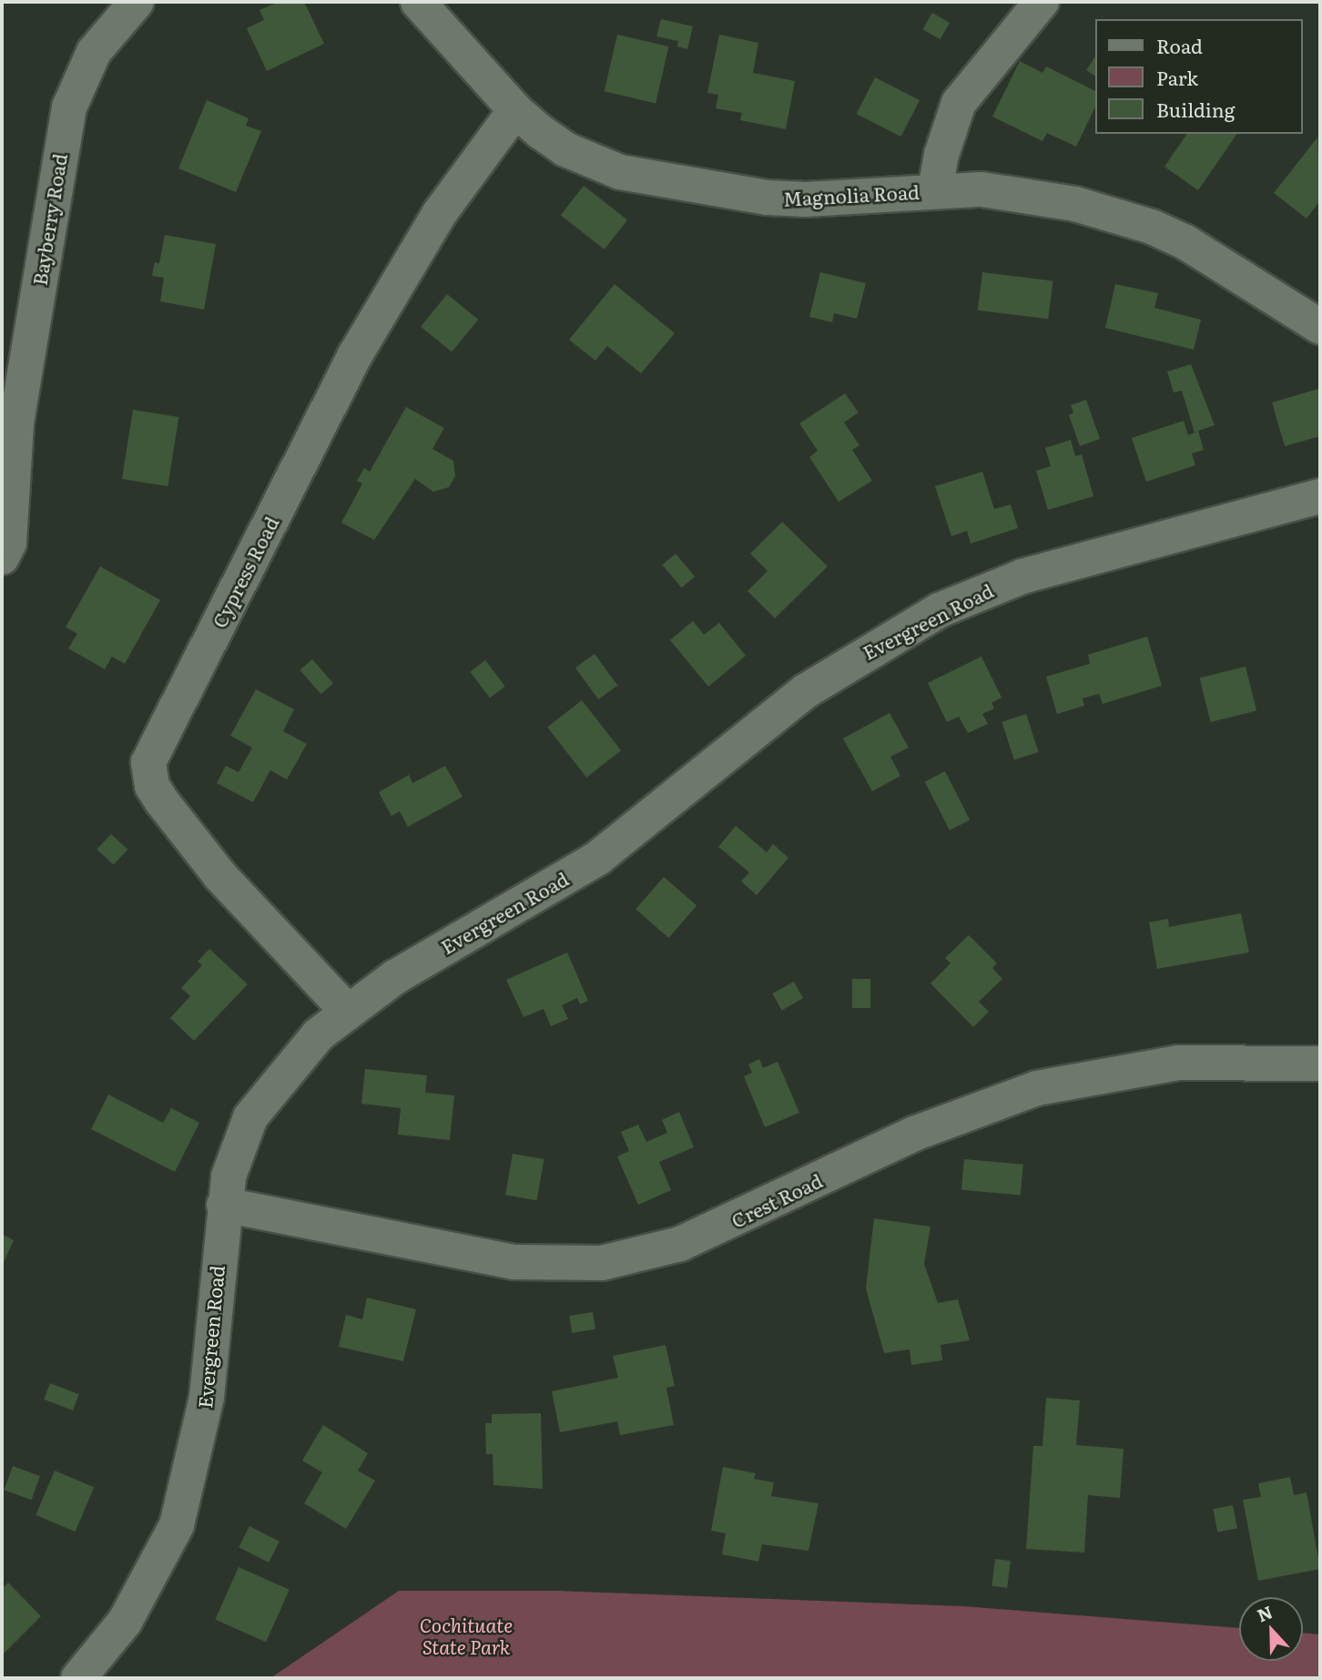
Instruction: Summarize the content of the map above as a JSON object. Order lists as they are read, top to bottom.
{
  "streets": {
    "street": [
      "Magnolia Road",
      "Bayberry Road",
      "Cypress Road",
      "Evergreen Road",
      "Crest Road"
    ]
  },
  "crossings": [
    ["Magnolia Road", "Cypress Road"],
    ["Cypress Road", "Evergreen Road"],
    ["Evergreen Road", "Crest Road"]
  ],
  "parks": ["Cochituate State Park"],
  "legend": ["Road", "Park", "Building"],
  "north": "top"
}
